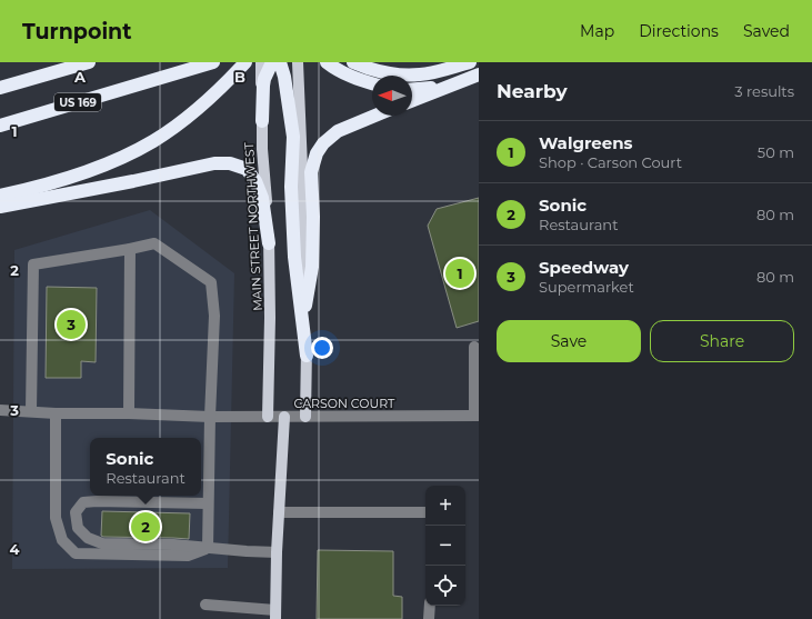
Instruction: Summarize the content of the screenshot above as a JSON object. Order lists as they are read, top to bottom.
{
  "streets": {
    "highway": ["US 169"],
    "main road": ["MAIN STREET NORTHWEST"],
    "street": ["CARSON COURT"]
  },
  "crossings": [
    ["MAIN STREET NORTHWEST", "CARSON COURT"]
  ],
  "north": "left",
  "page": {
    "header": "Turnpoint",
    "nav": ["Map", "Directions", "Saved"],
    "heading": ["Nearby", "3 results"],
    "list": [
      {
        "mark": "1",
        "name": "Walgreens",
        "note": "Shop · Carson Court",
        "value": "50 m"
      },
      {
        "mark": "2",
        "name": "Sonic",
        "note": "Restaurant",
        "value": "80 m"
      },
      {
        "mark": "3",
        "name": "Speedway",
        "note": "Supermarket",
        "value": "80 m"
      }
    ],
    "pins": ["1", "3", "2"],
    "buttons": ["Save", "Share"],
    "popup": ["Sonic", "Restaurant"],
    "map_buttons": ["+", "−"]
  },
  "grid": {
    "columns": ["A", "B"],
    "rows": [
      "1",
      "2",
      "3",
      "4"
    ]
  }
}
